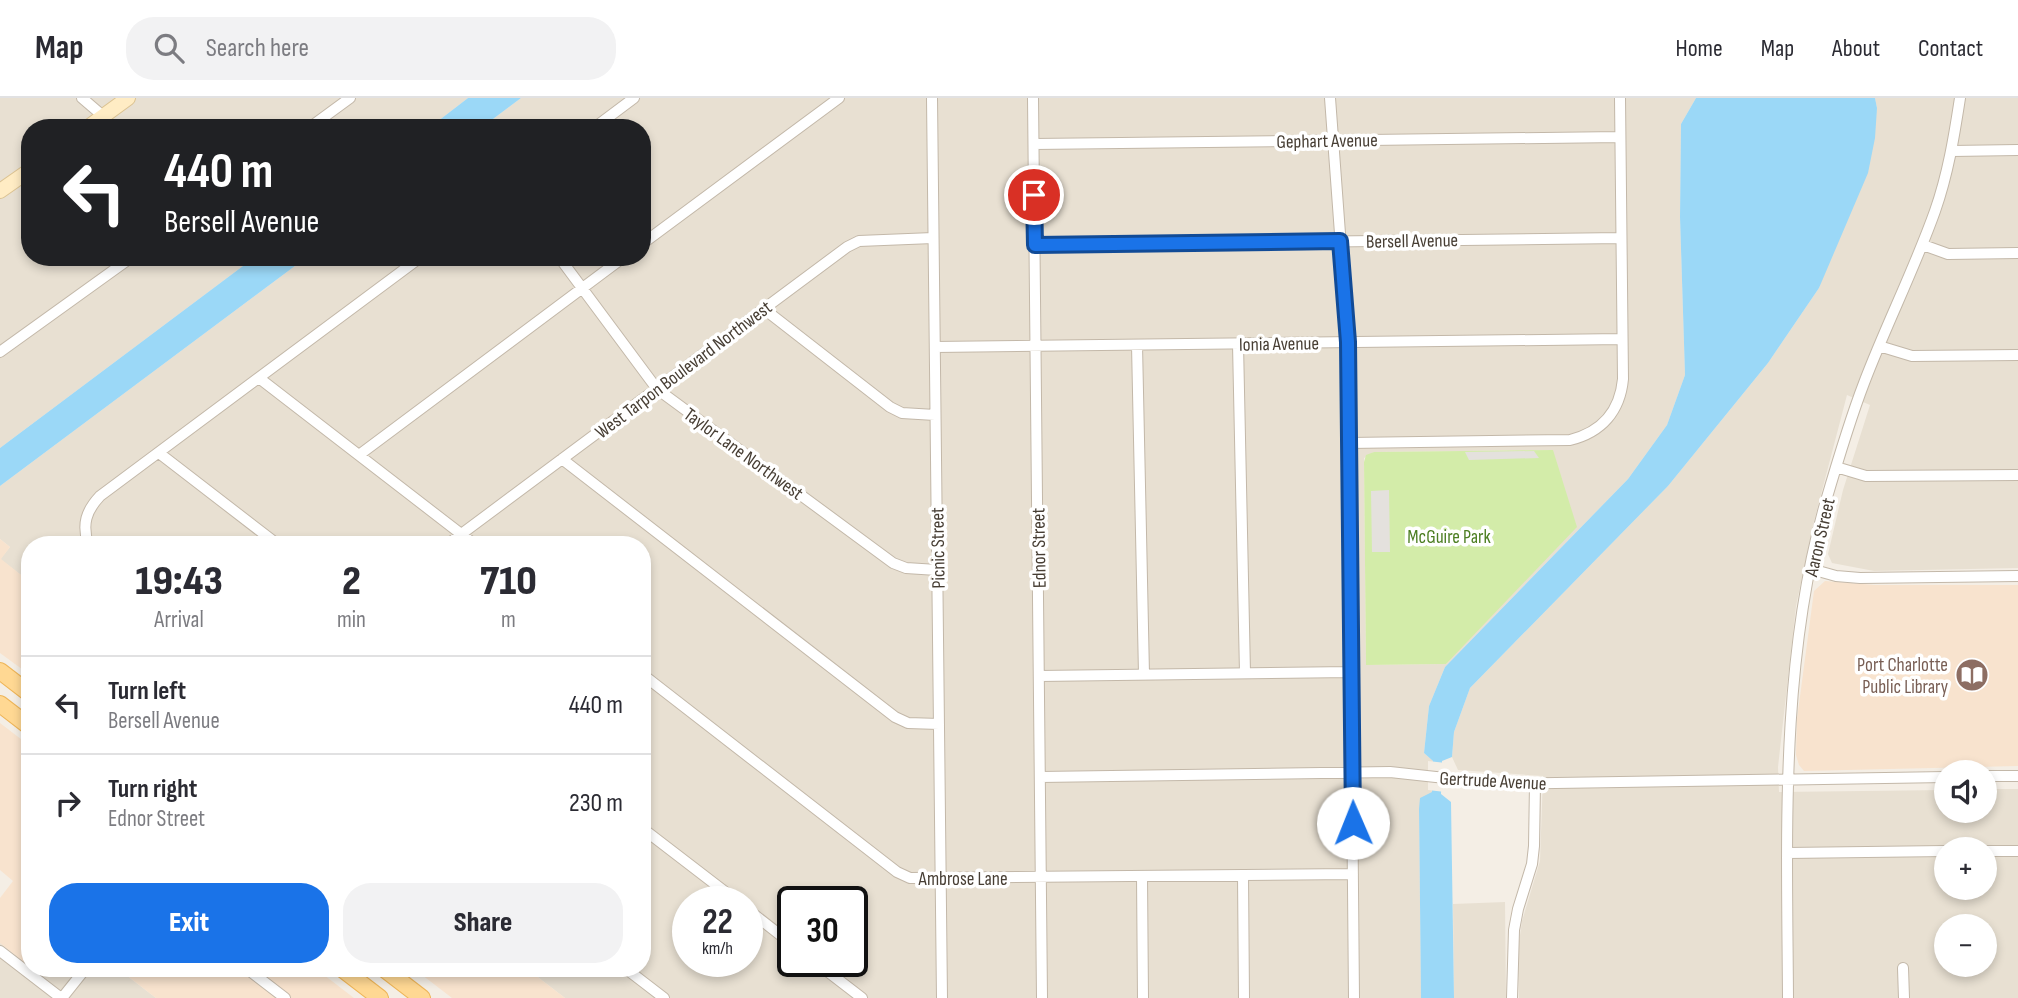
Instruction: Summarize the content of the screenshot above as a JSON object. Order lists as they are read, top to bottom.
{
  "streets": {
    "street": [
      "Gephart Avenue",
      "Bersell Avenue",
      "Ionia Avenue",
      "West Tarpon Boulevard Northwest",
      "Taylor Lane Northwest",
      "Aaron Street",
      "Picnic Street",
      "Ednor Street",
      "Gertrude Avenue",
      "Ambrose Lane"
    ]
  },
  "crossings": [
    ["Gephart Avenue", "Ednor Street"],
    ["Bersell Avenue", "Ednor Street"],
    ["Ionia Avenue", "Picnic Street"],
    ["Ionia Avenue", "Ednor Street"],
    ["West Tarpon Boulevard Northwest", "Taylor Lane Northwest"],
    ["West Tarpon Boulevard Northwest", "Picnic Street"],
    ["Taylor Lane Northwest", "Picnic Street"],
    ["Aaron Street", "Gertrude Avenue"],
    ["Picnic Street", "Ambrose Lane"],
    ["Ednor Street", "Gertrude Avenue"],
    ["Ednor Street", "Ambrose Lane"]
  ],
  "parks": ["McGuire Park"],
  "places": {
    "library": ["Port Charlotte Public Library"]
  },
  "page": {
    "header": "Map",
    "search": "Search here",
    "nav": [
      "Home",
      "Map",
      "About",
      "Contact"
    ],
    "turn": ["440 m", "Bersell Avenue"],
    "eta": [
      "19:43",
      "Arrival",
      "2",
      "min",
      "710",
      "m"
    ],
    "list": [
      {
        "name": "Turn left",
        "note": "Bersell Avenue",
        "value": "440 m"
      },
      {
        "name": "Turn right",
        "note": "Ednor Street",
        "value": "230 m"
      }
    ],
    "map_buttons": ["+", "−"],
    "buttons": ["Exit", "Share"],
    "speed": "22 km/h",
    "limit": "30"
  }
}
